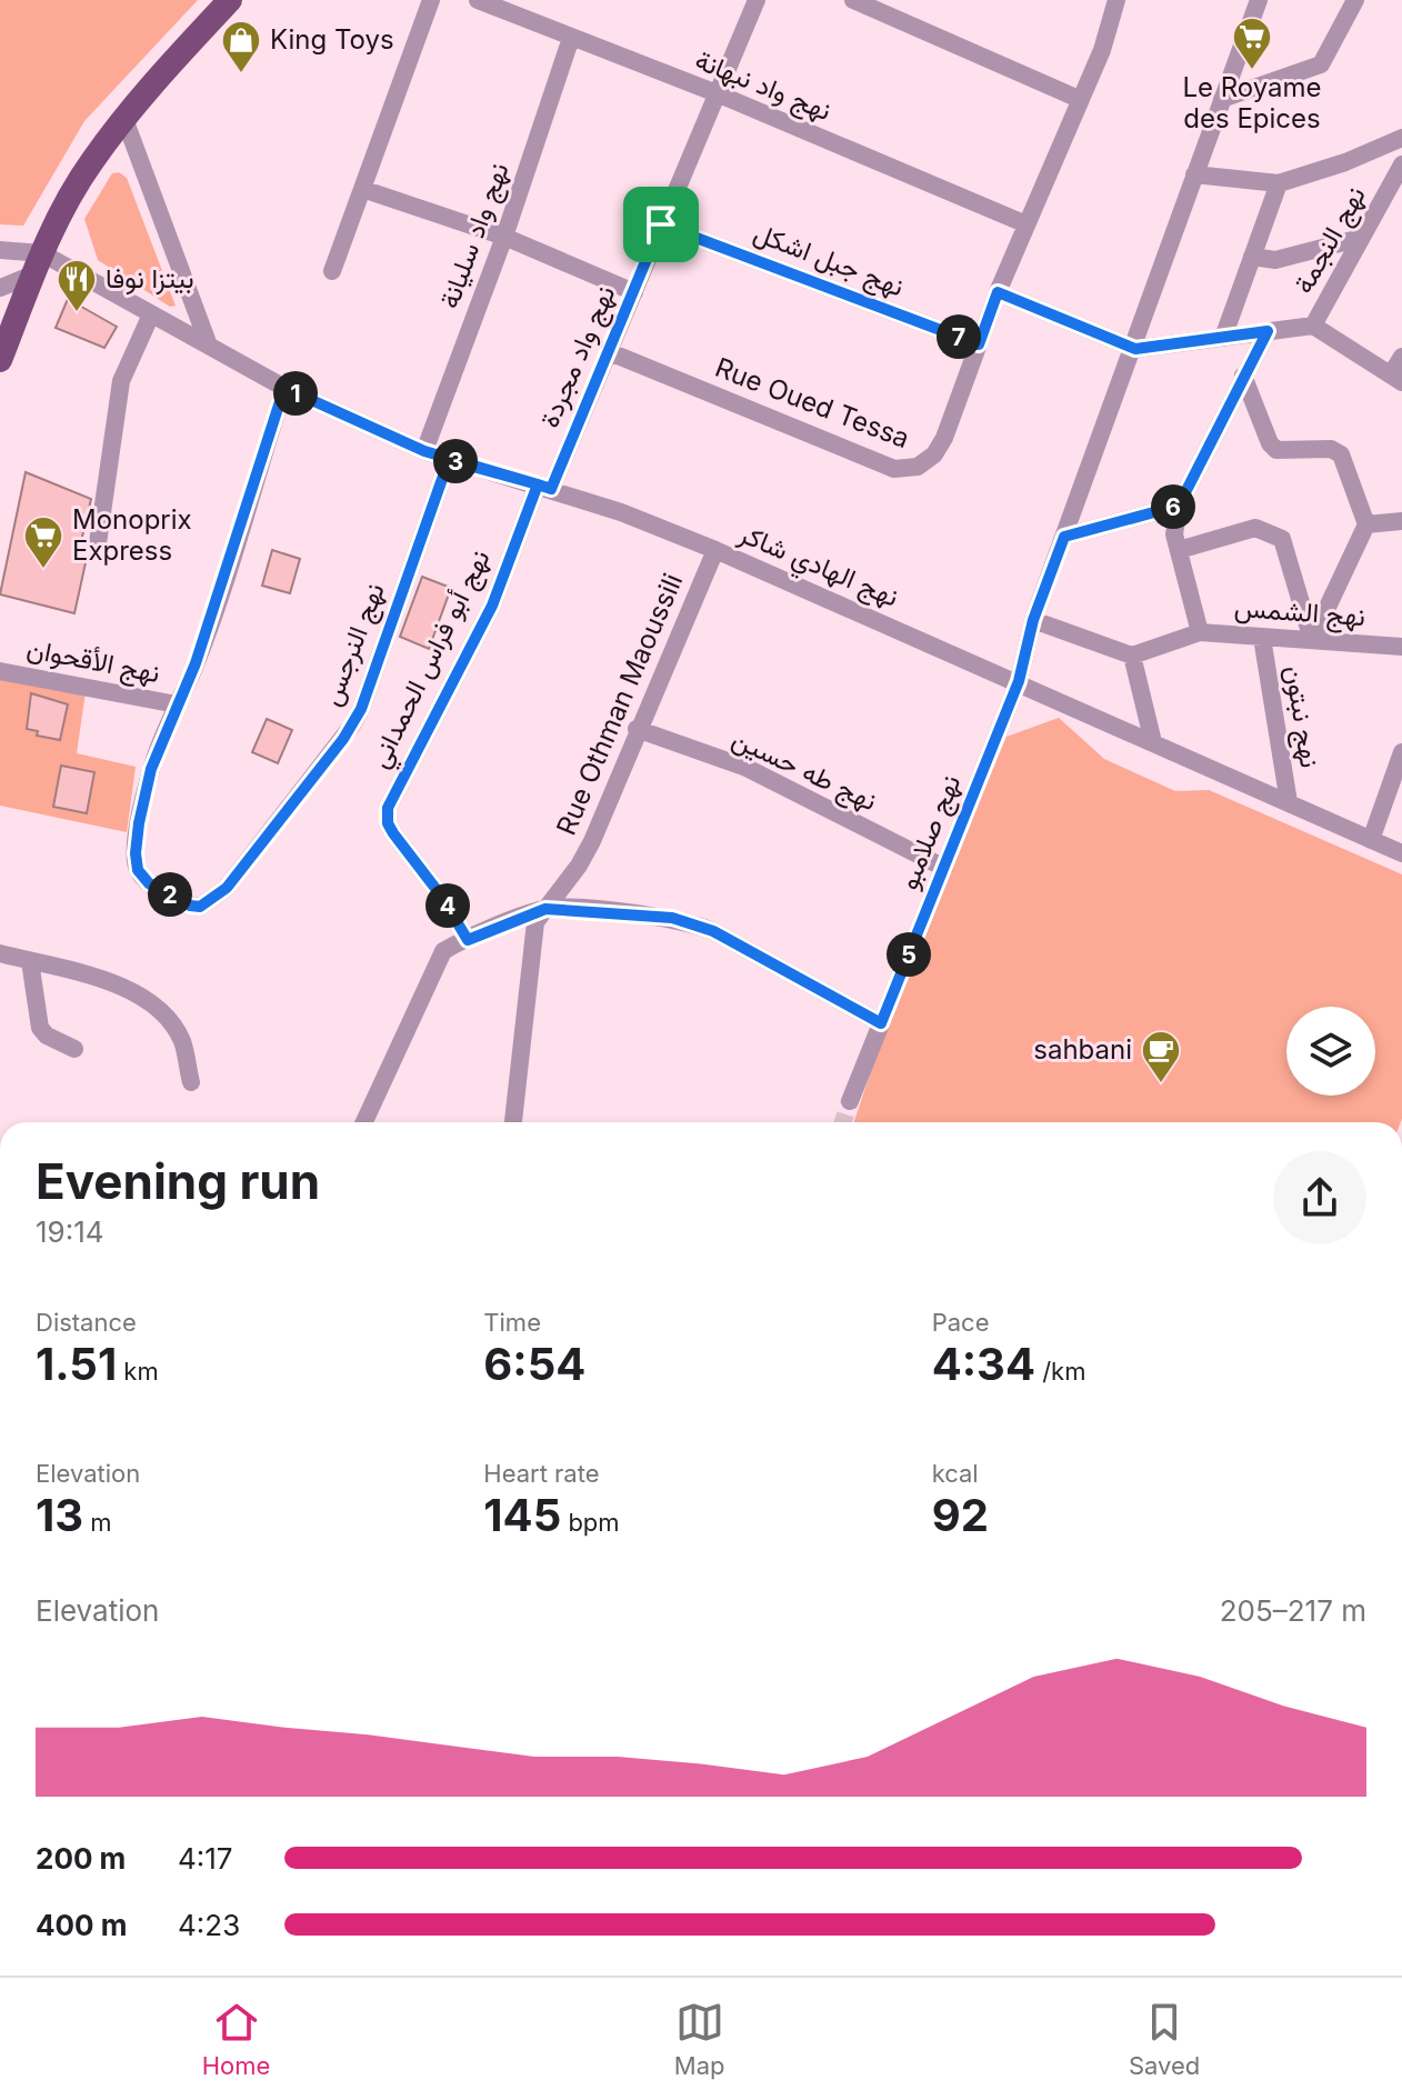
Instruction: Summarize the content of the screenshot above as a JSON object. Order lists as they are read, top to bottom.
{
  "streets": {
    "street": [
      "نهج واد نبهانة",
      "نهج واد سليانة",
      "نهج النجمة",
      "نهج جبل اشكل",
      "نهج واد مجردة",
      "Rue Oued Tessa",
      "نهج الهادي شاكر",
      "نهج الشمس",
      "نهج النرجس",
      "نهج أبو فراس الحمداني",
      "نهج الأقحوان",
      "Rue Othman Maoussili",
      "نهج نبتون",
      "نهج طه حسين",
      "نهج صلامبو"
    ]
  },
  "crossings": [
    ["نهج واد نبهانة", "نهج واد سليانة"],
    ["نهج واد نبهانة", "نهج واد مجردة"],
    ["نهج واد نبهانة", "Rue Oued Tessa"],
    ["نهج واد سليانة", "نهج الهادي شاكر"],
    ["نهج النجمة", "نهج الشمس"],
    ["نهج النجمة", "نهج صلامبو"],
    ["نهج جبل اشكل", "نهج واد مجردة"],
    ["نهج جبل اشكل", "Rue Oued Tessa"],
    ["نهج واد مجردة", "Rue Oued Tessa"],
    ["نهج واد مجردة", "نهج الهادي شاكر"],
    ["نهج واد مجردة", "نهج أبو فراس الحمداني"],
    ["نهج الهادي شاكر", "نهج النرجس"],
    ["نهج الهادي شاكر", "نهج أبو فراس الحمداني"],
    ["نهج الهادي شاكر", "Rue Othman Maoussili"],
    ["نهج الهادي شاكر", "نهج نبتون"],
    ["نهج الهادي شاكر", "نهج صلامبو"],
    ["نهج الشمس", "نهج نبتون"],
    ["نهج النرجس", "نهج الأقحوان"],
    ["Rue Othman Maoussili", "نهج طه حسين"],
    ["نهج طه حسين", "نهج صلامبو"]
  ],
  "places": {
    "supermarket": ["Le Royame des Epices", "Monoprix Express"],
    "shop": ["King Toys"],
    "restaurant": ["بيتزا نوفا"],
    "cafe": ["sahbani"]
  },
  "page": {
    "pins": [
      "7",
      "1",
      "3",
      "6",
      "2",
      "4",
      "5"
    ],
    "heading": ["Evening run", "19:14"],
    "stats": [
      ["Distance", "1.51 km"],
      ["Time", "6:54"],
      ["Pace", "4:34 /km"],
      ["Elevation", "13 m"],
      ["Heart rate", "145 bpm"],
      ["kcal", "92"]
    ],
    "chart": ["Elevation", "205–217 m"],
    "list": [
      {
        "name": "200 m",
        "note": "4:17"
      },
      {
        "name": "400 m",
        "note": "4:23"
      }
    ],
    "tabs": ["Home", "Map", "Saved"]
  }
}
